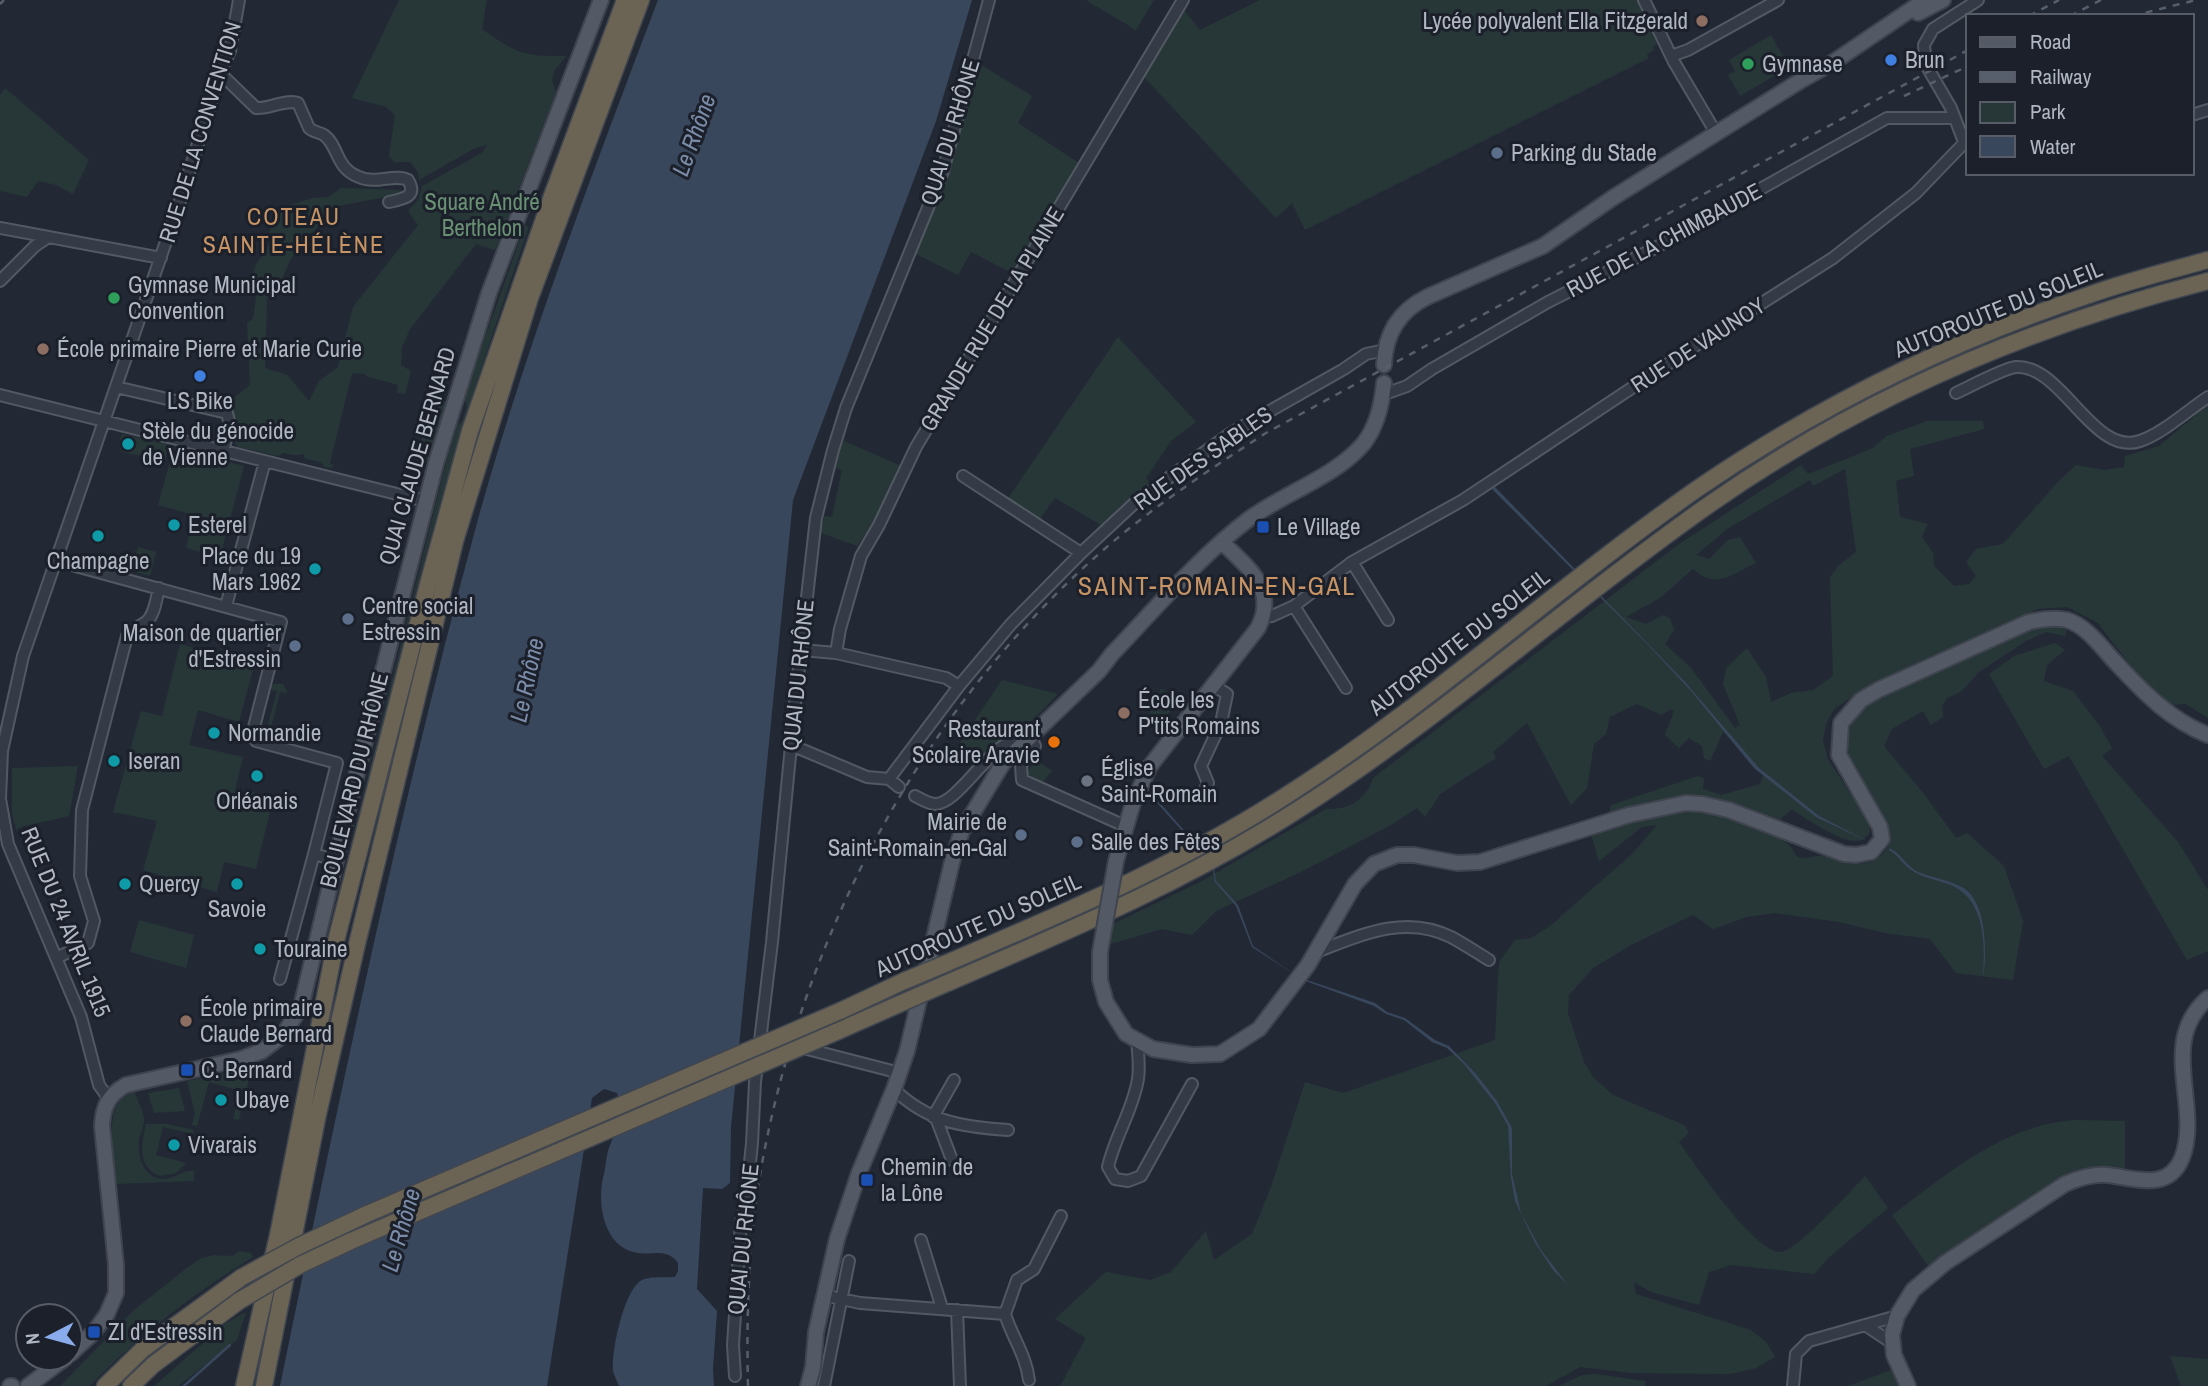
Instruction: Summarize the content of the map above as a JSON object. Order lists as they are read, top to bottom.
{
  "streets": {
    "highway": ["AUTOROUTE DU SOLEIL", "BOULEVARD DU RHÔNE"],
    "main road": ["QUAI CLAUDE BERNARD"],
    "street": [
      "RUE DE LA CONVENTION",
      "QUAI DU RHÔNE",
      "RUE DE LA CHIMBAUDE",
      "GRANDE RUE DE LA PLAINE",
      "RUE DE VAUNOY",
      "RUE DES SABLES",
      "RUE DU 24 AVRIL 1915"
    ]
  },
  "crossings": [
    ["RUE DE LA CONVENTION", "RUE DU 24 AVRIL 1915"],
    ["RUE DE LA CHIMBAUDE", "RUE DE VAUNOY"],
    ["QUAI CLAUDE BERNARD", "RUE DU 24 AVRIL 1915"]
  ],
  "districts": ["COTEAU SAINTE-HÉLÈNE", "SAINT-ROMAIN-EN-GAL"],
  "water": ["Le Rhône"],
  "parks": ["Square André Berthelon"],
  "places": {
    "other": [
      "Lycée polyvalent Ella Fitzgerald",
      "Brun",
      "Gymnase",
      "Parking du Stade",
      "Gymnase Municipal Convention",
      "École primaire Pierre et Marie Curie",
      "LS Bike",
      "Stèle du génocide de Vienne",
      "Esterel",
      "Champagne",
      "Place du 19 Mars 1962",
      "Centre social Estressin",
      "Maison de quartier d'Estressin",
      "École les P'tits Romains",
      "Normandie",
      "Restaurant Scolaire Aravie",
      "Iseran",
      "Orléanais",
      "Église Saint-Romain",
      "Mairie de Saint-Romain-en-Gal",
      "Salle des Fêtes",
      "Quercy",
      "Savoie",
      "Touraine",
      "École primaire Claude Bernard",
      "Ubaye",
      "Vivarais"
    ],
    "transit": [
      "Le Village",
      "C. Bernard",
      "Chemin de la Lône",
      "ZI d'Estressin"
    ]
  },
  "legend": [
    "Road",
    "Railway",
    "Park",
    "Water"
  ],
  "north": "left"
}
